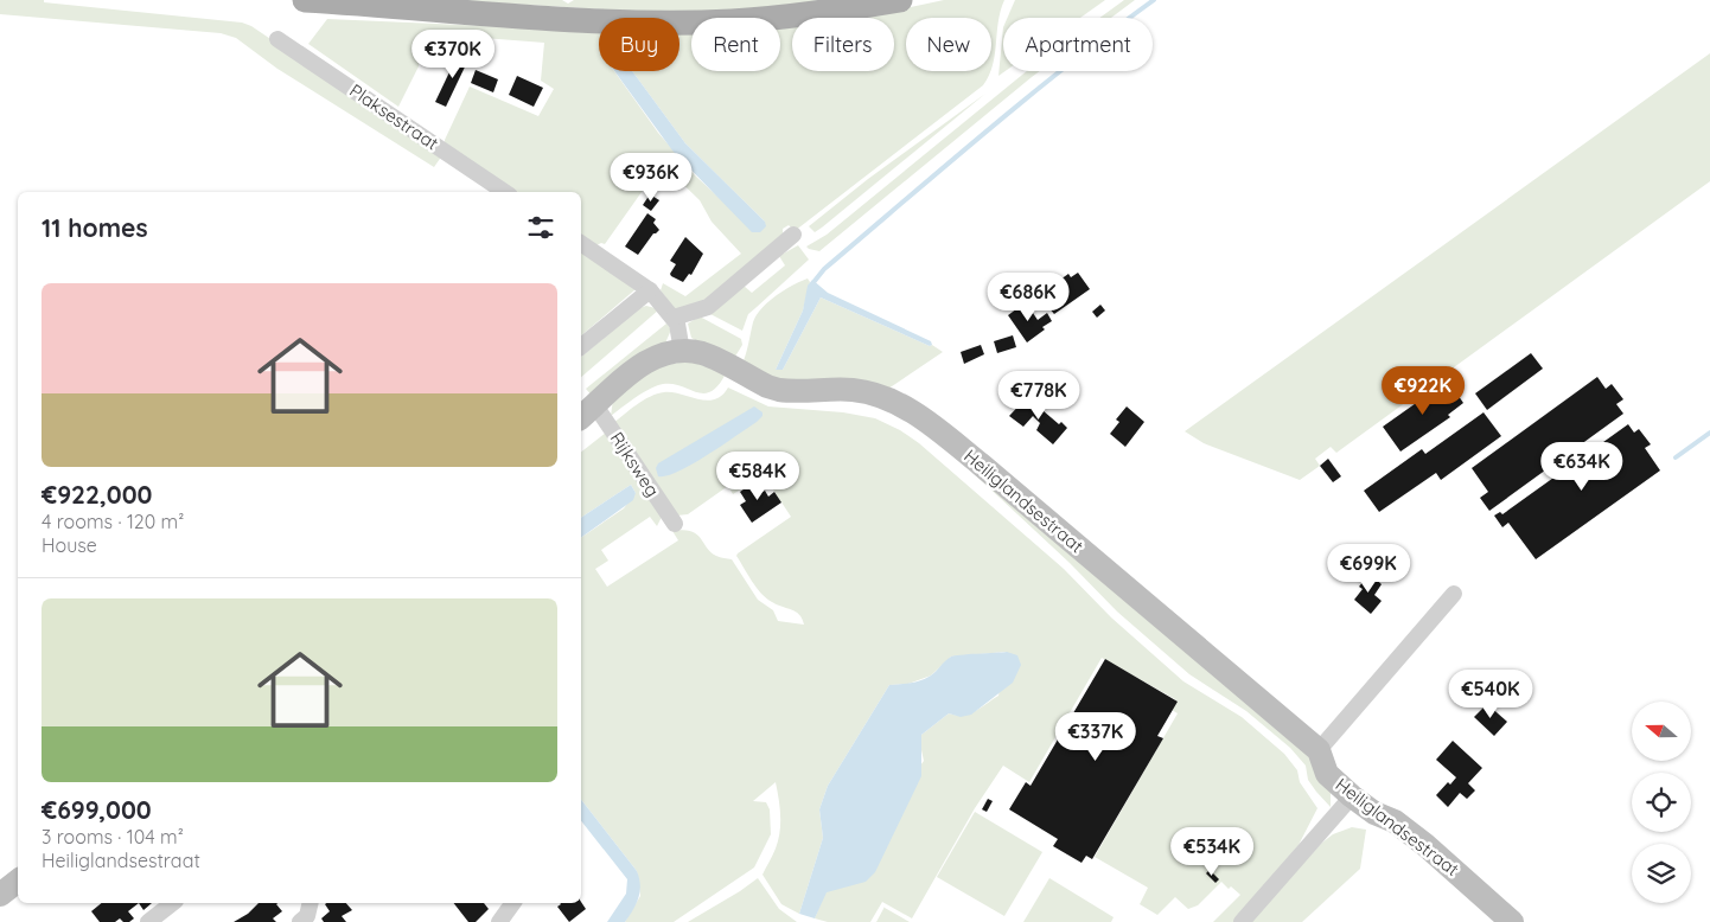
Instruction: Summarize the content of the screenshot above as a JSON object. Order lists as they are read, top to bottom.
{
  "streets": {
    "street": ["Plaksestraat", "Rijksweg", "Heiliglandsestraat"]
  },
  "crossings": [
    ["Rijksweg", "Heiliglandsestraat"]
  ],
  "north": "left",
  "page": {
    "chip": [
      "Buy",
      "Rent",
      "Filters",
      "New",
      "Apartment"
    ],
    "price": [
      "€370K",
      "€936K",
      "€686K",
      "€922K",
      "€778K",
      "€634K",
      "€584K",
      "€699K",
      "€540K",
      "€337K",
      "€534K"
    ],
    "heading": "11 homes",
    "list": [
      {
        "name": "€922,000",
        "note": "4 rooms · 120 m² · House"
      },
      {
        "name": "€699,000",
        "note": "3 rooms · 104 m² · Heiliglandsestraat"
      }
    ]
  }
}
